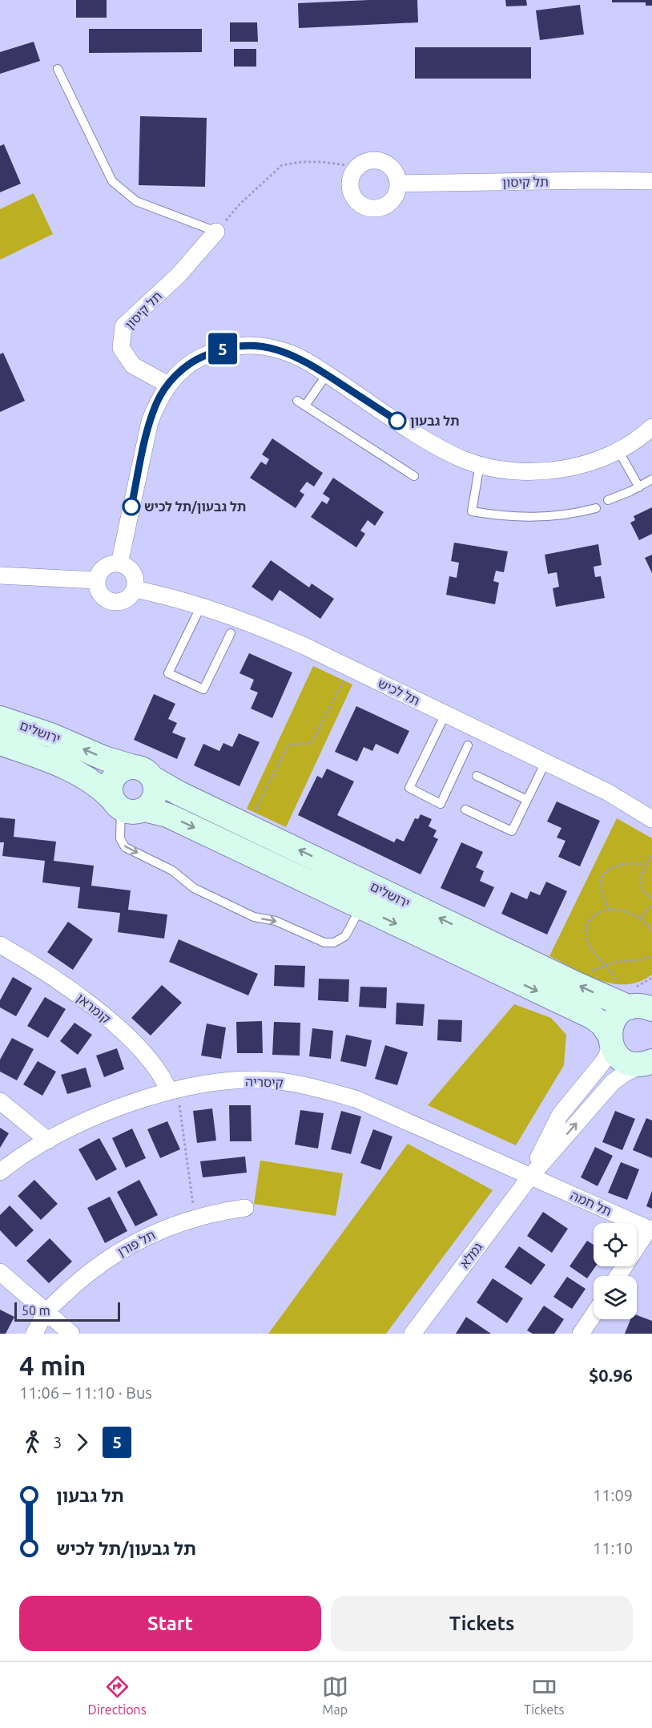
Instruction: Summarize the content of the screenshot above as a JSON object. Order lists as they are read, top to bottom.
{
  "streets": {
    "main road": ["ירושלים"],
    "street": [
      "תל קיסון",
      "תל לכיש",
      "קומראן",
      "קיסריה",
      "תל חמה",
      "תל פורן",
      "גמלא"
    ]
  },
  "crossings": [
    ["ירושלים", "גמלא"],
    ["קומראן", "קיסריה"],
    ["קיסריה", "תל חמה"],
    ["קיסריה", "גמלא"],
    ["תל חמה", "גמלא"]
  ],
  "places": ["תל גבעון", "תל גבעון/תל לכיש"],
  "lines": ["bus line 5"],
  "scale_bar": "50 m",
  "page": {
    "on_map": "5",
    "scale": "50 m",
    "heading": ["4 min", "11:06 – 11:10 · Bus", "$0.96"],
    "legs": ["3", "5"],
    "list": [
      {
        "name": "תל גבעון",
        "value": "11:09"
      },
      {
        "name": "תל גבעון/תל לכיש",
        "value": "11:10"
      }
    ],
    "buttons": ["Start", "Tickets"],
    "tabs": ["Directions", "Map", "Tickets"]
  }
}
